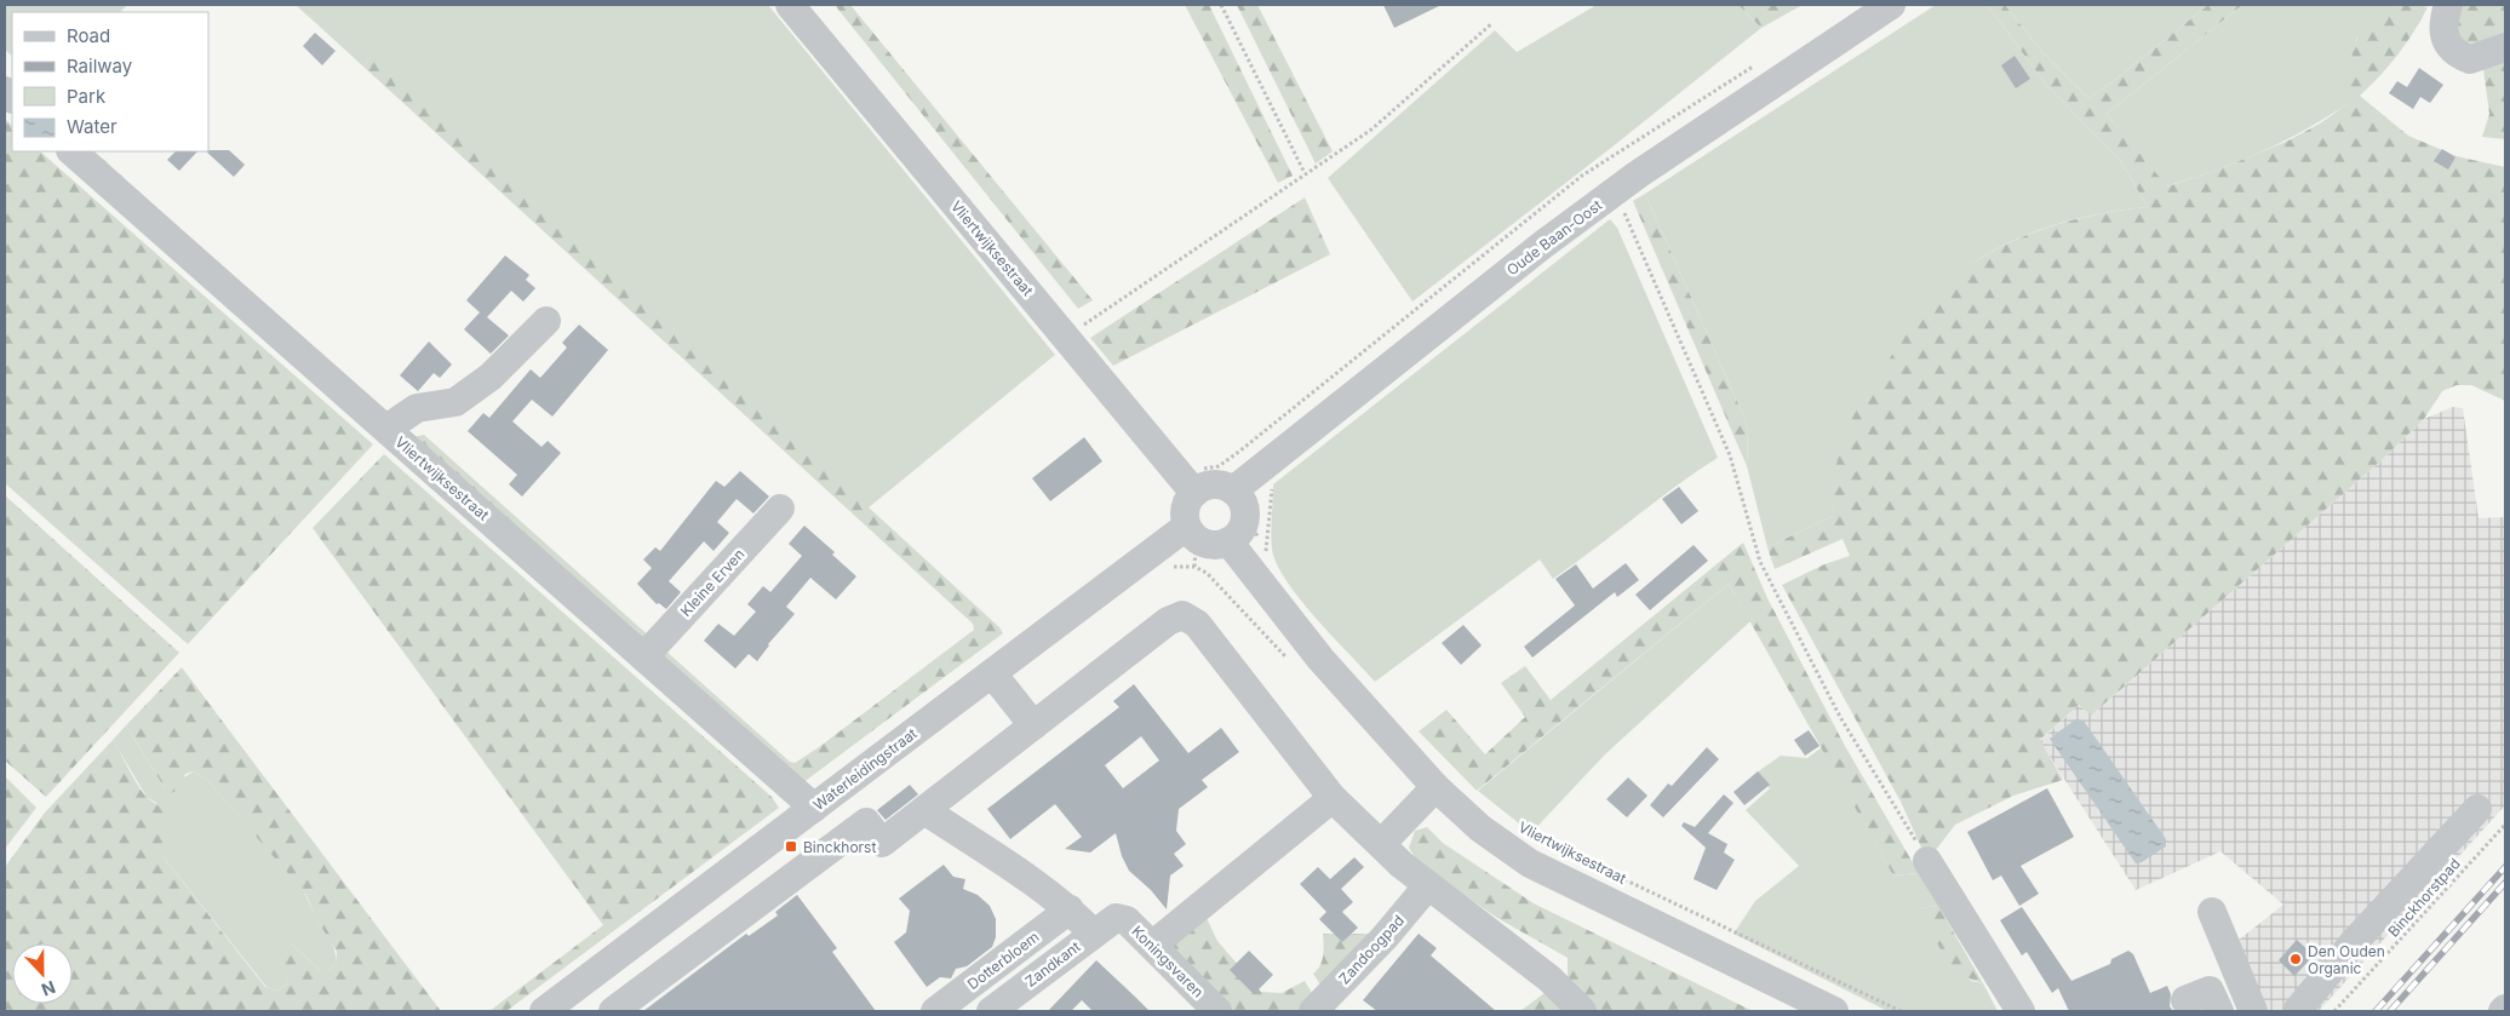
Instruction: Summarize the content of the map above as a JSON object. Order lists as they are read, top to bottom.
{
  "streets": {
    "street": [
      "Oude Baan-Oost",
      "Vliertwijksestraat",
      "Kleine Erven",
      "Waterleidingstraat",
      "Zandoogpad",
      "Dotterbloem",
      "Koningsvaren",
      "Zandkant"
    ],
    "path": ["Binckhorstpad"]
  },
  "crossings": [
    ["Oude Baan-Oost", "Vliertwijksestraat"],
    ["Oude Baan-Oost", "Waterleidingstraat"],
    ["Vliertwijksestraat", "Kleine Erven"],
    ["Vliertwijksestraat", "Waterleidingstraat"],
    ["Dotterbloem", "Koningsvaren"],
    ["Koningsvaren", "Zandkant"]
  ],
  "places": {
    "transit": ["Binckhorst"],
    "other": ["Den Ouden Organic"]
  },
  "legend": [
    "Road",
    "Railway",
    "Park",
    "Water"
  ],
  "north": "bottom"
}
